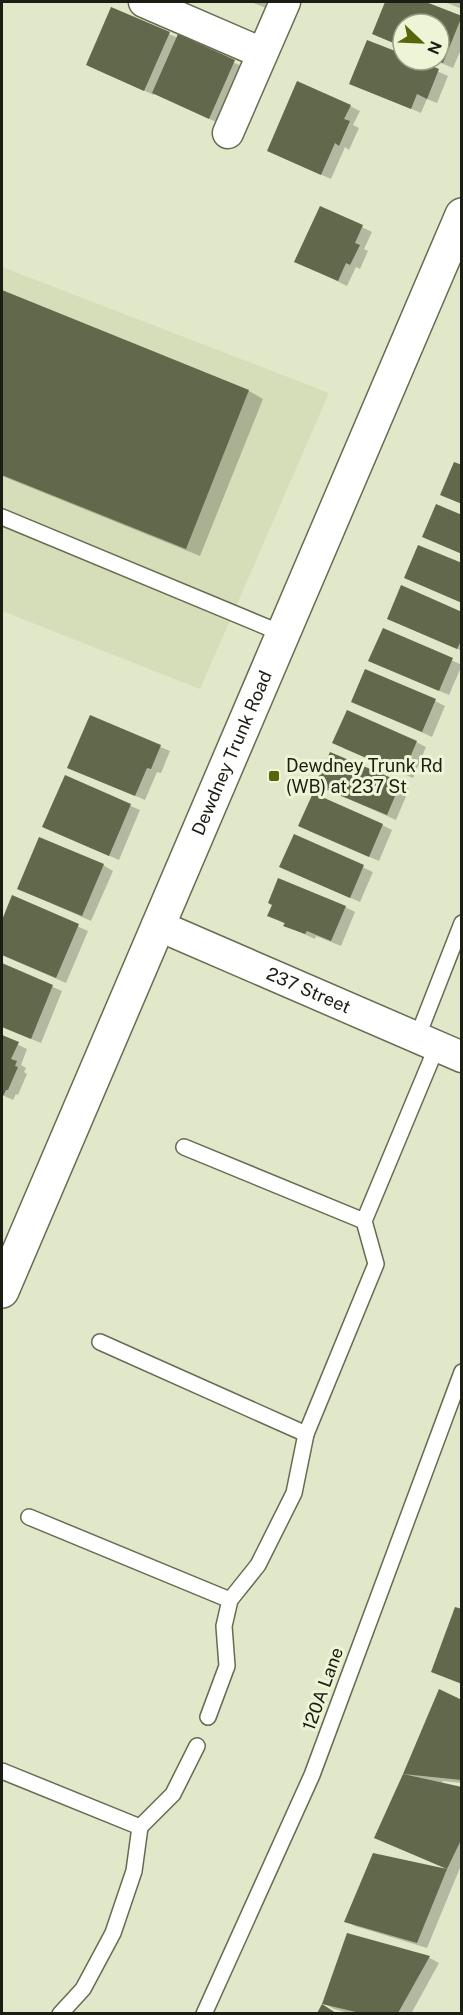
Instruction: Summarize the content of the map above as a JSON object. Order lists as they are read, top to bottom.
{
  "streets": {
    "main road": ["Dewdney Trunk Road"],
    "street": ["237 Street"],
    "lane": ["120A Lane"]
  },
  "crossings": [
    ["Dewdney Trunk Road", "237 Street"]
  ],
  "places": {
    "transit": ["Dewdney Trunk Rd (WB) at 237 St"]
  },
  "north": "bottom right"
}
